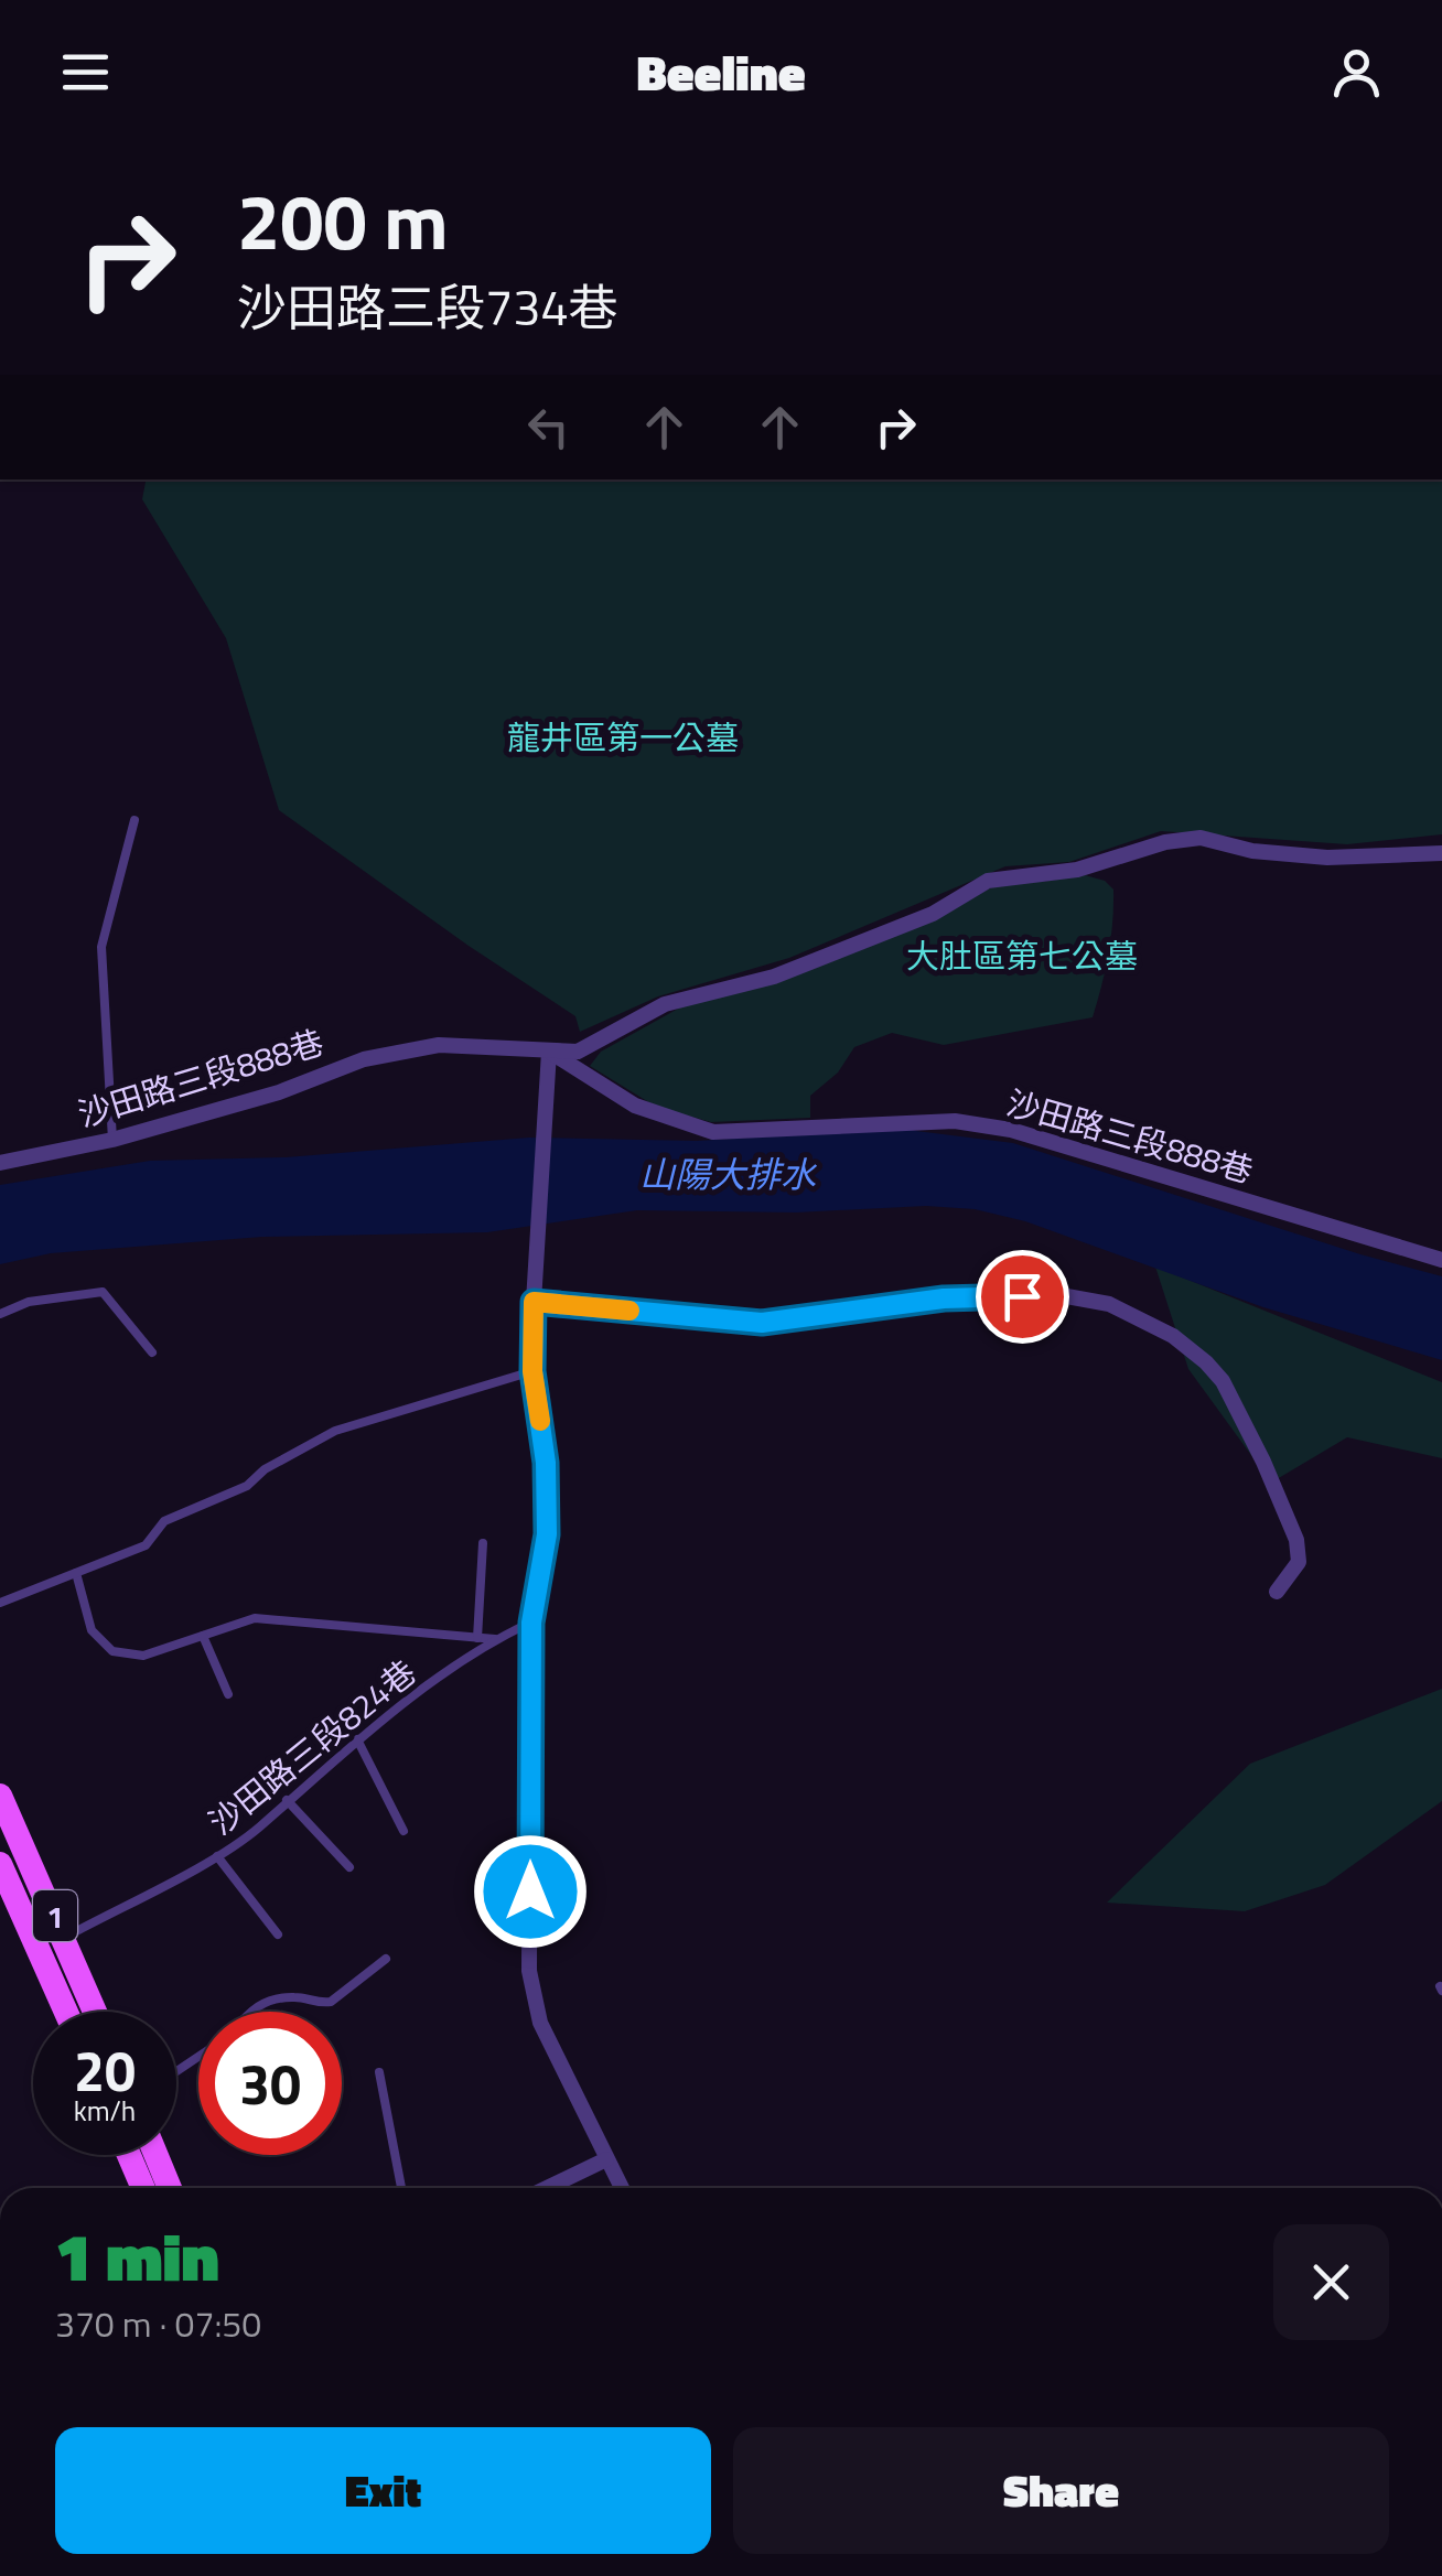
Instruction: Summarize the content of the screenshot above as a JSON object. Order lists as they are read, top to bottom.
{
  "streets": {
    "main road": ["1"],
    "street": ["沙田路三段888巷"],
    "lane": ["沙田路三段824巷"]
  },
  "crossings": [
    ["沙田路三段824巷", "1"]
  ],
  "water": ["山陽大排水"],
  "parks": ["龍井區第一公墓", "大肚區第七公墓"],
  "page": {
    "header": "Beeline",
    "turn": ["200 m", "沙田路三段734巷"],
    "speed": "20 km/h",
    "limit": "30",
    "heading": ["1 min", "370 m · 07:50"],
    "buttons": ["Exit", "Share"]
  }
}
